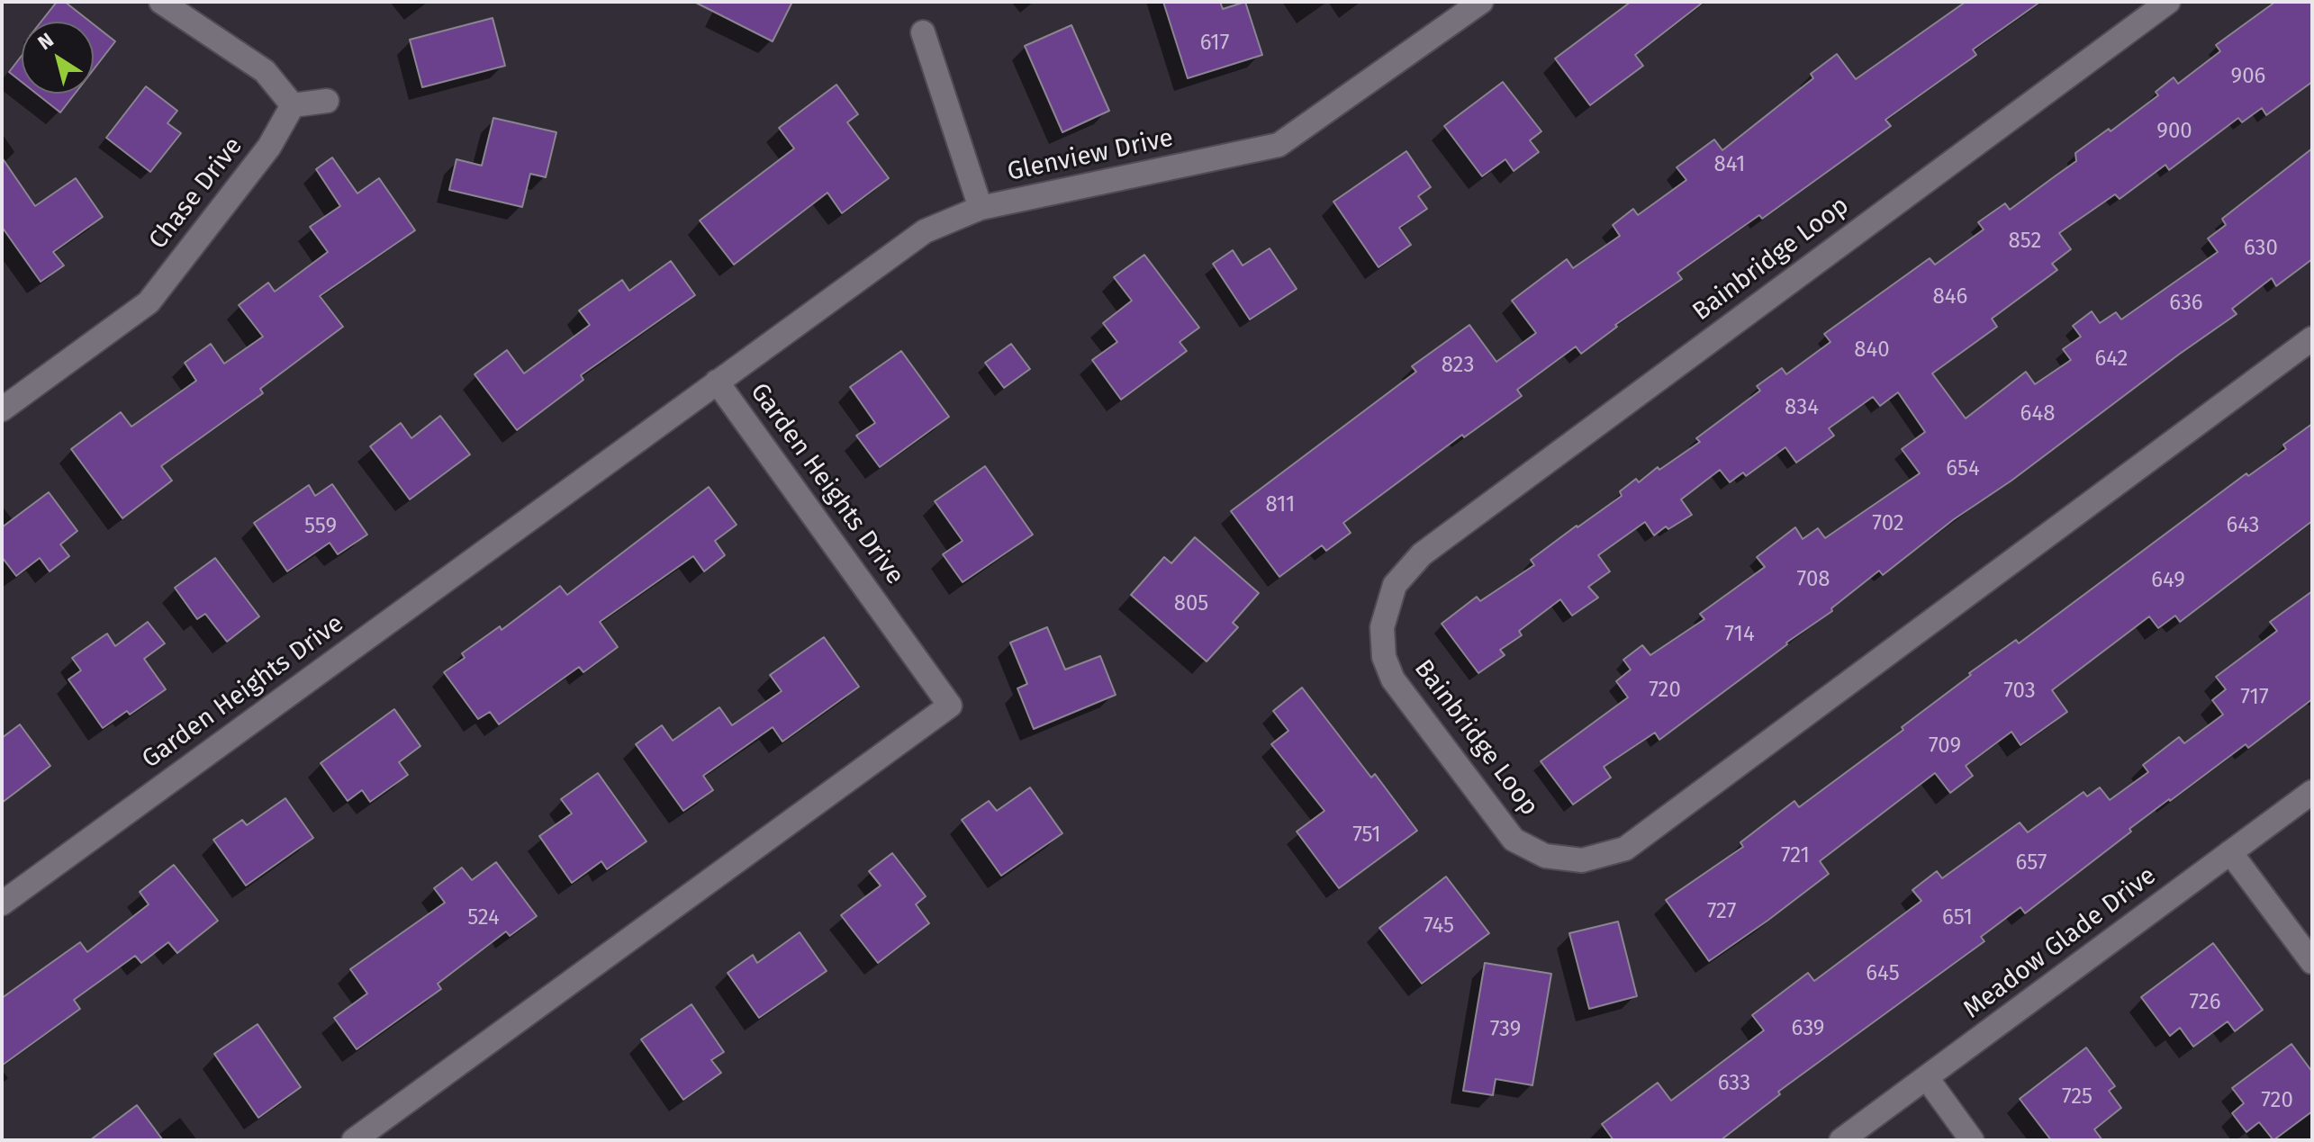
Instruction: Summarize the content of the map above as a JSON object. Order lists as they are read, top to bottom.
{
  "streets": {
    "street": [
      "Glenview Drive",
      "Chase Drive",
      "Bainbridge Loop",
      "Garden Heights Drive",
      "Meadow Glade Drive"
    ]
  },
  "crossings": [
    ["Glenview Drive", "Garden Heights Drive"]
  ],
  "house_numbers": [
    "617",
    "906",
    "900",
    "841",
    "852",
    "630",
    "846",
    "636",
    "840",
    "642",
    "823",
    "834",
    "648",
    "654",
    "811",
    "702",
    "643",
    "559",
    "708",
    "649",
    "805",
    "714",
    "720",
    "703",
    "717",
    "709",
    "751",
    "721",
    "657",
    "727",
    "524",
    "651",
    "745",
    "645",
    "726",
    "639",
    "739",
    "633",
    "725",
    "720"
  ],
  "north": "top left"
}
